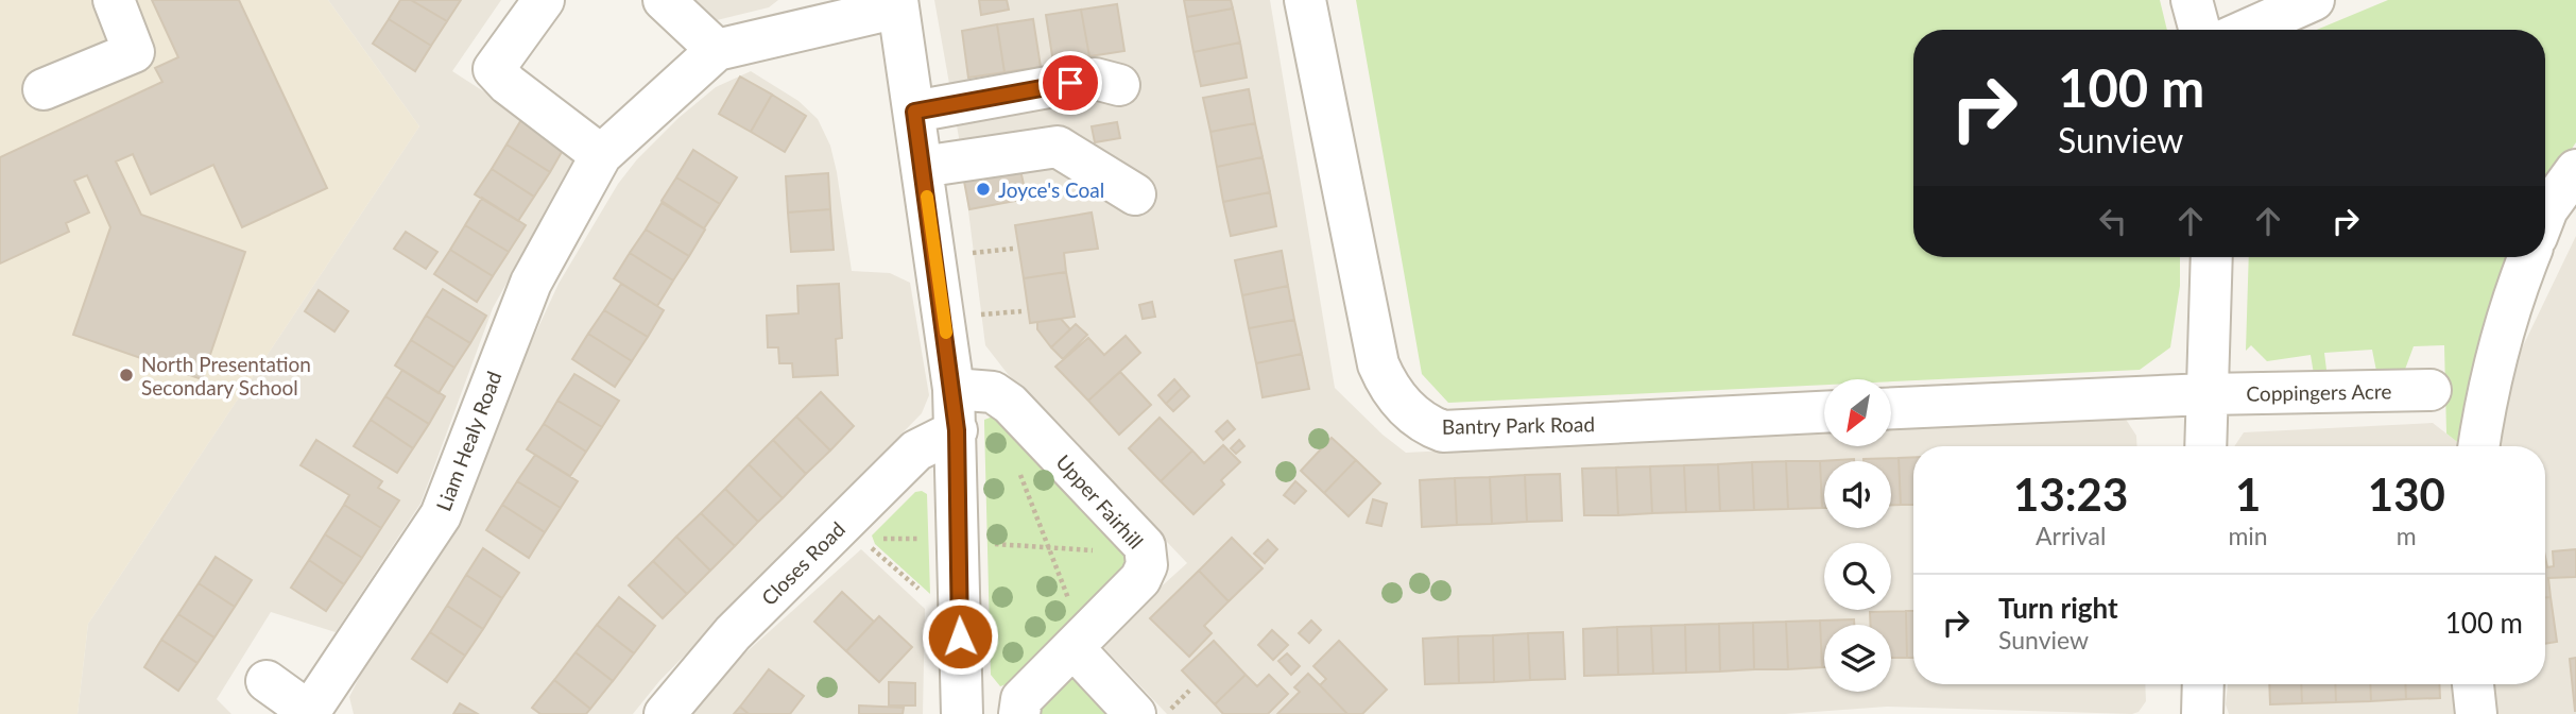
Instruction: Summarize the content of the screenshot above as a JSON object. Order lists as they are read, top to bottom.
{
  "streets": {
    "street": [
      "Coppingers Acre",
      "Bantry Park Road",
      "Liam Healy Road",
      "Upper Fairhill",
      "Closes Road"
    ]
  },
  "places": ["Joyce's Coal", "North Presentation Secondary School"],
  "north": "bottom left",
  "page": {
    "turn": ["100 m", "Sunview"],
    "eta": [
      "13:23",
      "Arrival",
      "1",
      "min",
      "130",
      "m"
    ],
    "list": [
      {
        "name": "Turn right",
        "note": "Sunview",
        "value": "100 m"
      }
    ]
  }
}
